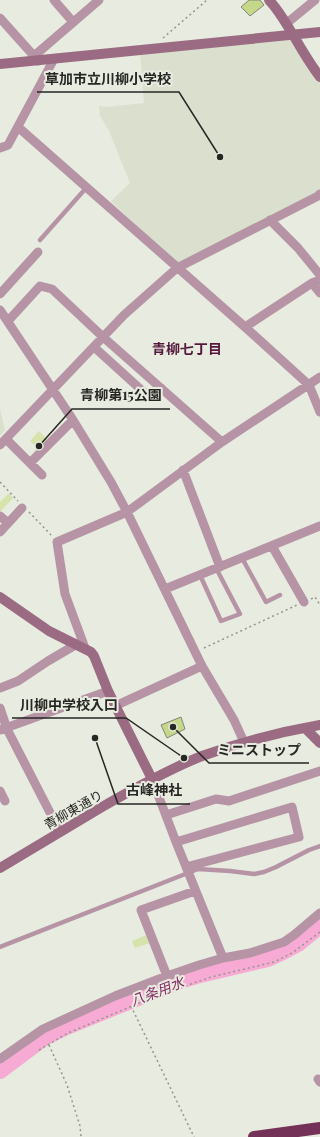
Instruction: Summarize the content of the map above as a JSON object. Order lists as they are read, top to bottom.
{
  "streets": {
    "street": ["青柳東通り"]
  },
  "districts": ["青柳七丁目"],
  "water": ["八条用水"],
  "places": [
    "草加市立川柳小学校",
    "青柳第15公園",
    "ミニストップ",
    "古峰神社",
    "川柳中学校入口"
  ]
}
